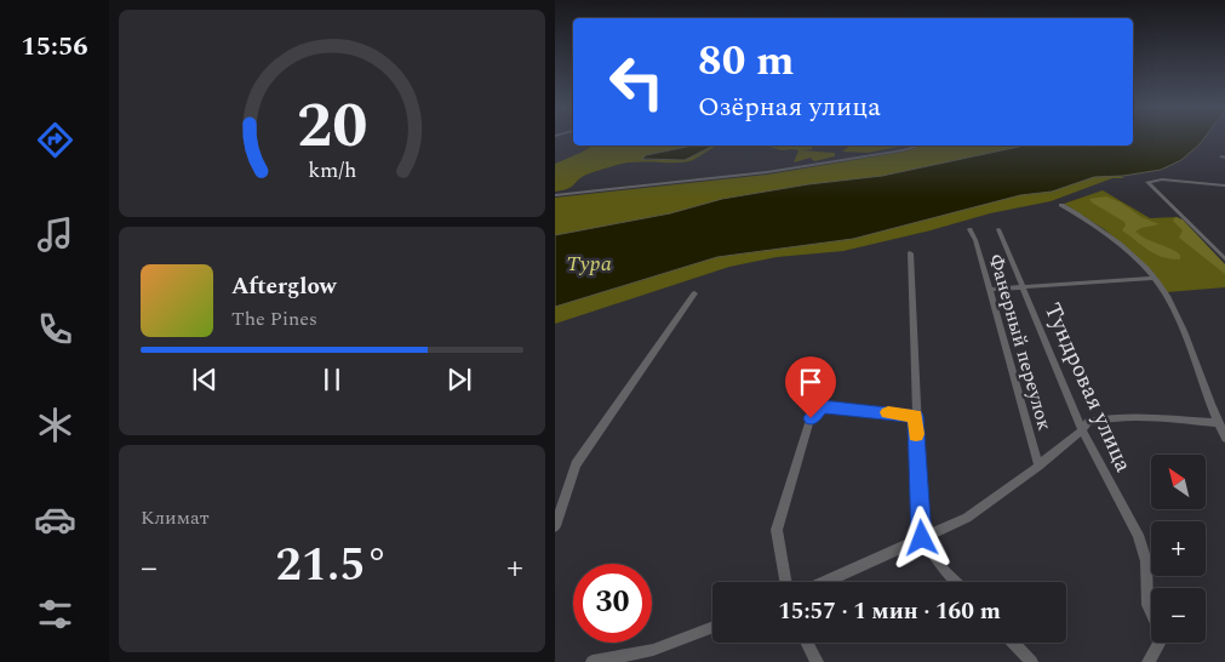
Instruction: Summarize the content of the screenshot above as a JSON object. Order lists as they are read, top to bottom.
{
  "streets": {
    "street": ["Фанерный переулок", "Тундровая улица"]
  },
  "water": ["Тура"],
  "north": "top left",
  "page": {
    "tabs": "15:56",
    "turn": ["80 m", "Озёрная улица"],
    "song": ["Afterglow", "The Pines"],
    "tile": "Климат",
    "map_buttons": ["+", "−"],
    "heat": ["−", "21.5°", "+"],
    "limit": "30",
    "trip": "15:57 · 1 мин · 160 m",
    "gauge": ["20", "km/h"]
  }
}
